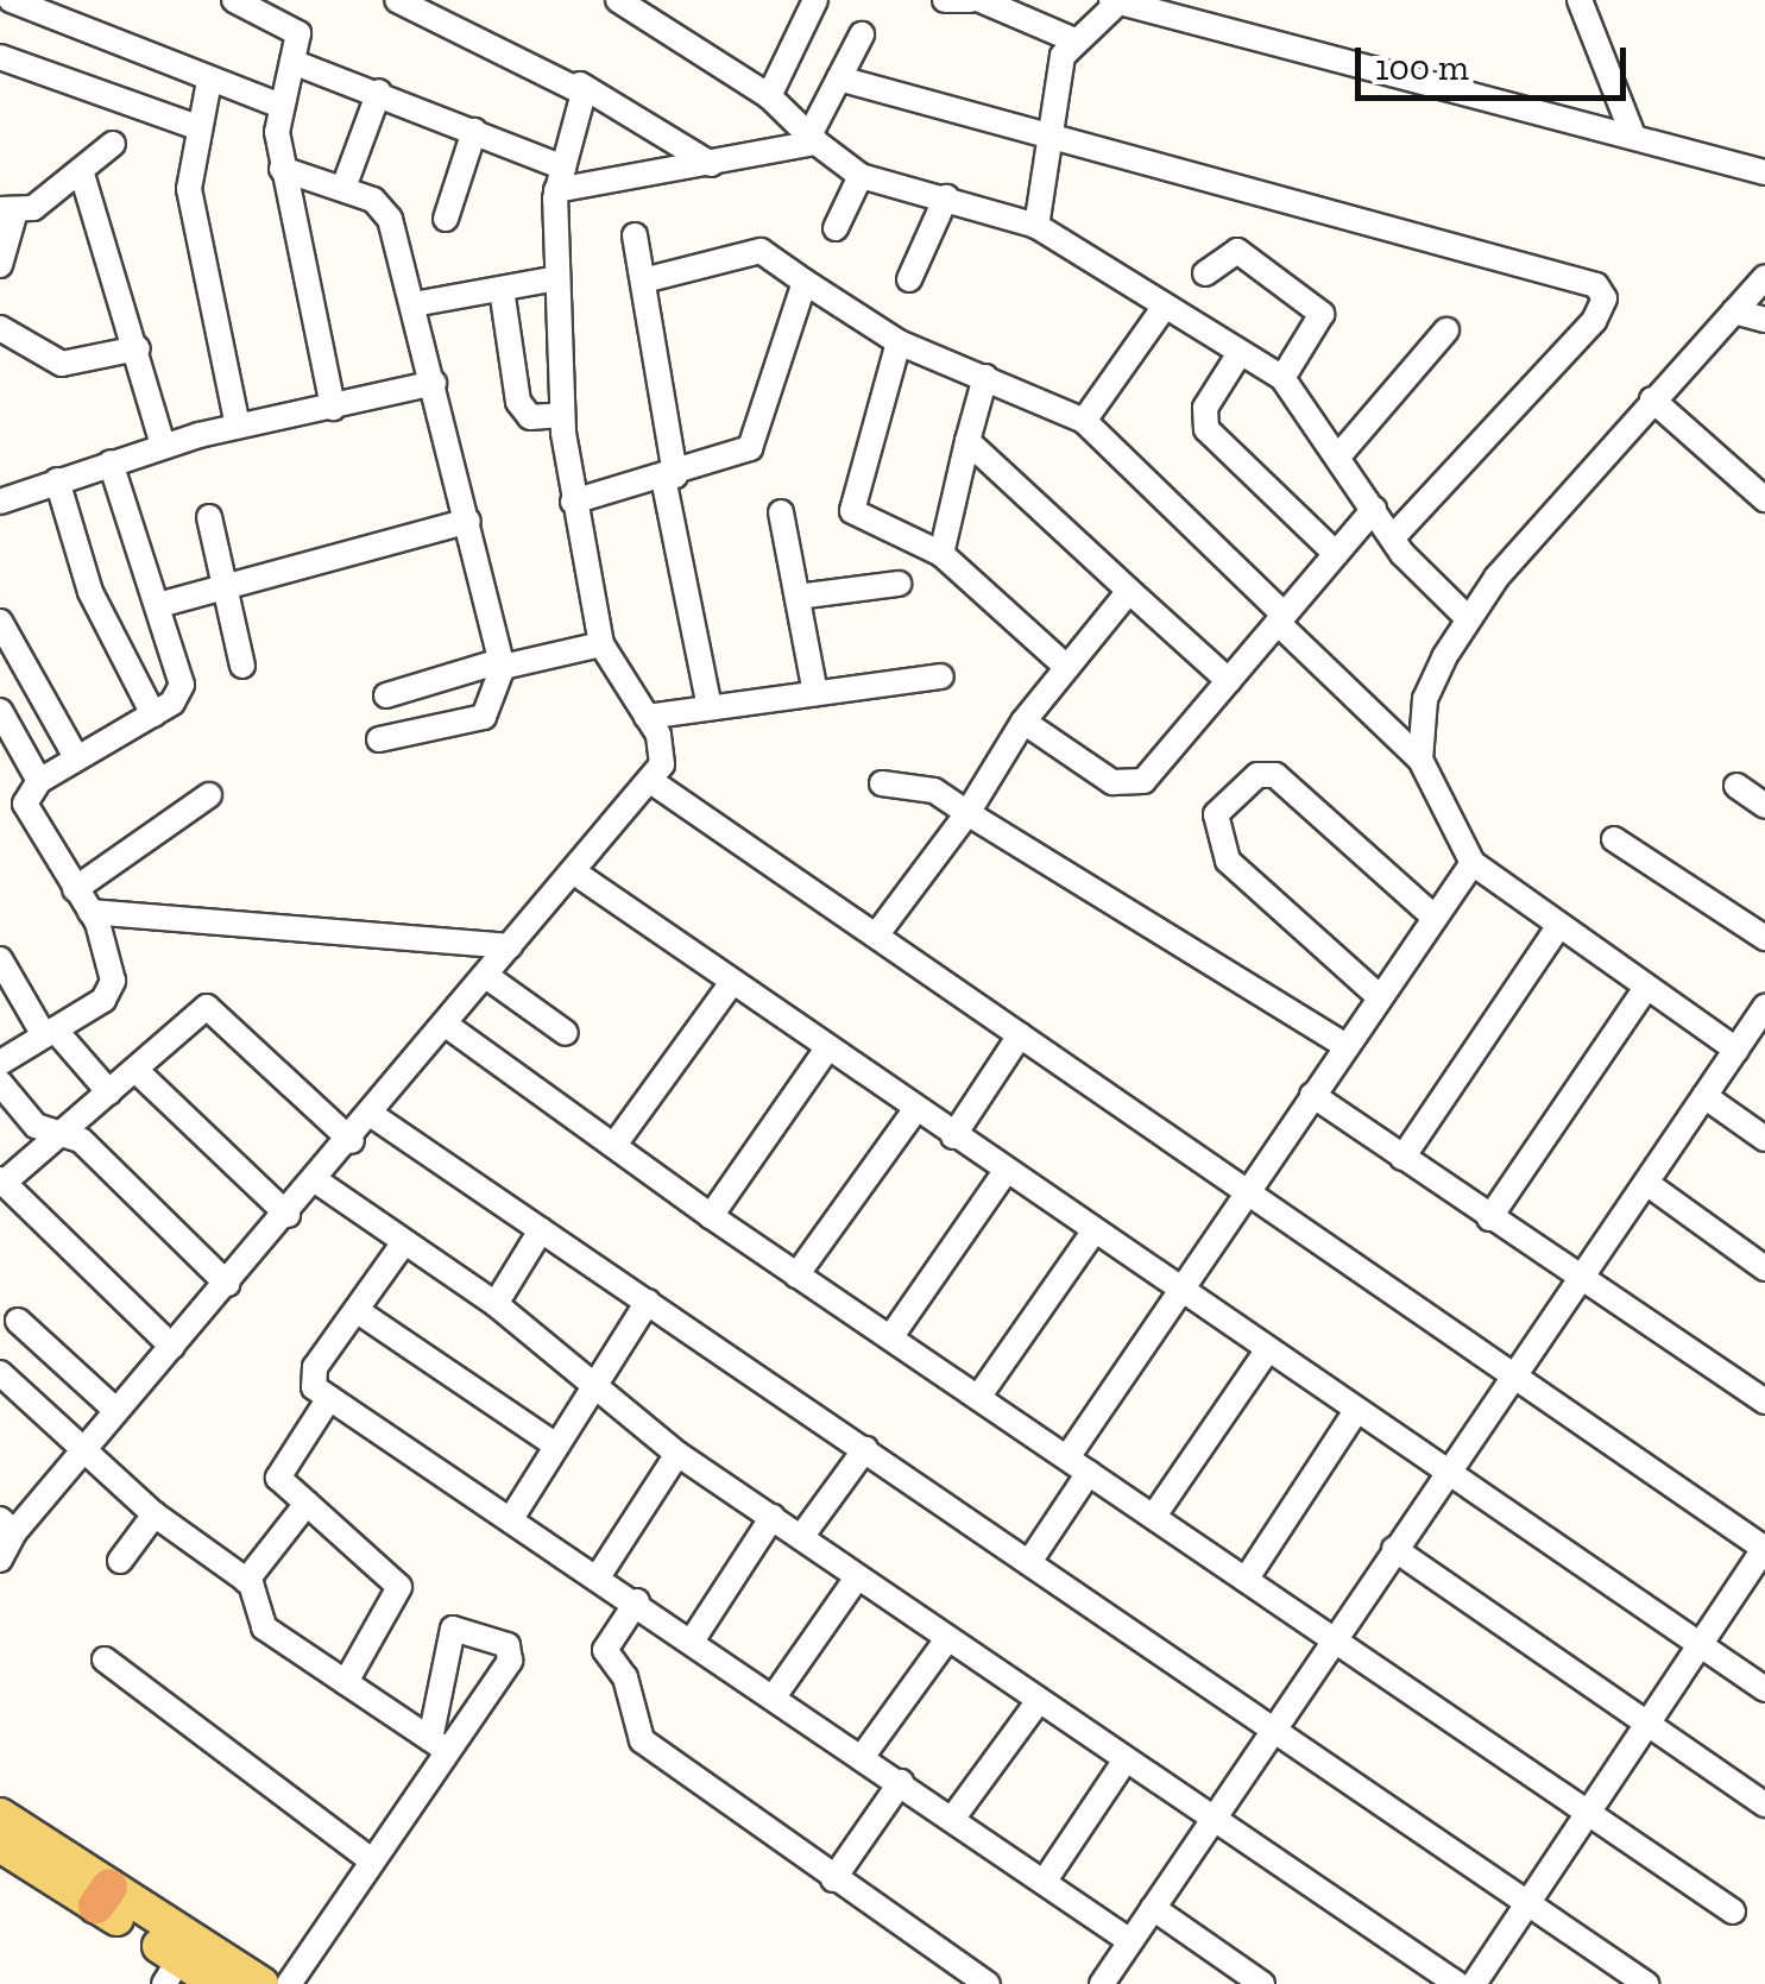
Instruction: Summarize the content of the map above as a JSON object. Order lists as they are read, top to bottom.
{
  "scale_bar": "100 m"
}
